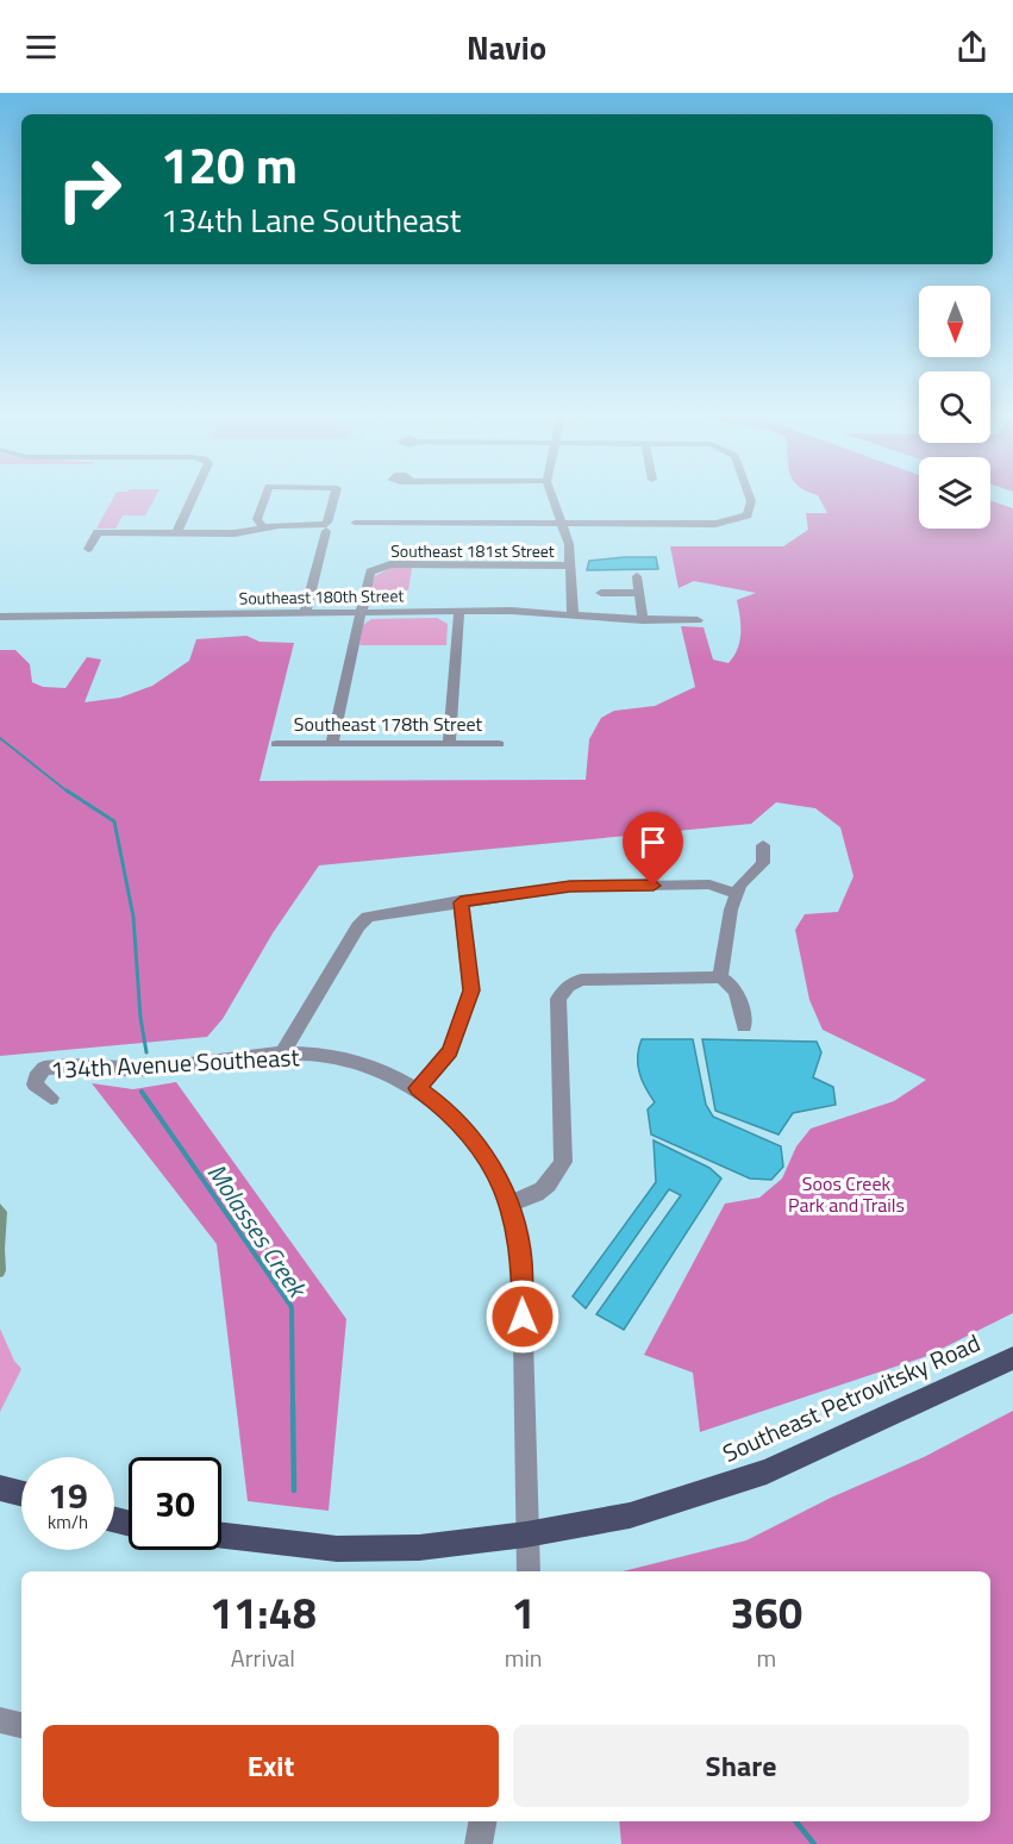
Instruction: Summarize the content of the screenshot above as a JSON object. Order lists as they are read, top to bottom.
{
  "streets": {
    "main road": ["Southeast Petrovitsky Road"],
    "street": [
      "Southeast 181st Street",
      "Southeast 180th Street",
      "Southeast 178th Street",
      "134th Avenue Southeast"
    ]
  },
  "crossings": [
    ["Southeast 181st Street", "Southeast 180th Street"],
    ["134th Avenue Southeast", "Southeast Petrovitsky Road"]
  ],
  "water": ["Molasses Creek"],
  "parks": ["Soos Creek Park and Trails"],
  "north": "bottom",
  "page": {
    "header": "Navio",
    "turn": ["120 m", "134th Lane Southeast"],
    "speed": "19 km/h",
    "limit": "30",
    "eta": [
      "11:48",
      "Arrival",
      "1",
      "min",
      "360",
      "m"
    ],
    "buttons": ["Exit", "Share"]
  }
}
